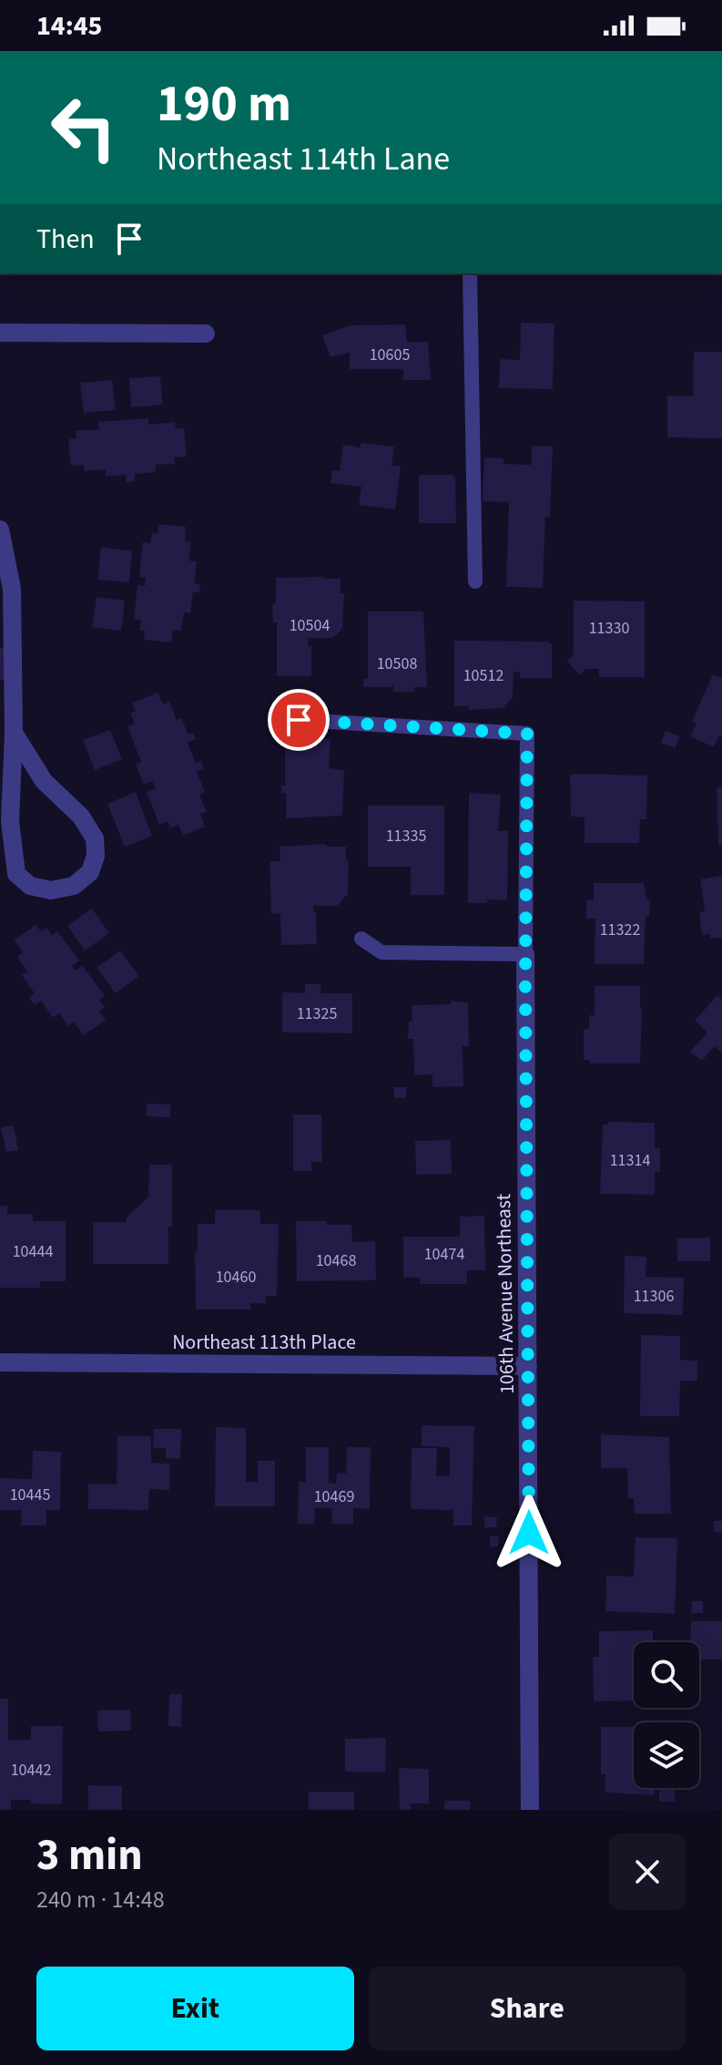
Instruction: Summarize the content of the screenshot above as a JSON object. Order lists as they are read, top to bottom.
{
  "streets": {
    "street": ["106th Avenue Northeast", "Northeast 113th Place"]
  },
  "crossings": [
    ["106th Avenue Northeast", "Northeast 113th Place"]
  ],
  "house_numbers": [
    "10605",
    "10504",
    "11330",
    "10508",
    "10512",
    "11335",
    "11322",
    "11325",
    "11314",
    "10444",
    "10474",
    "10468",
    "10460",
    "11306",
    "10445",
    "10469",
    "10442"
  ],
  "page": {
    "status": "14:45",
    "turn": ["190 m", "Northeast 114th Lane"],
    "then": "Then",
    "heading": ["3 min", "240 m · 14:48"],
    "buttons": ["Exit", "Share"]
  }
}
